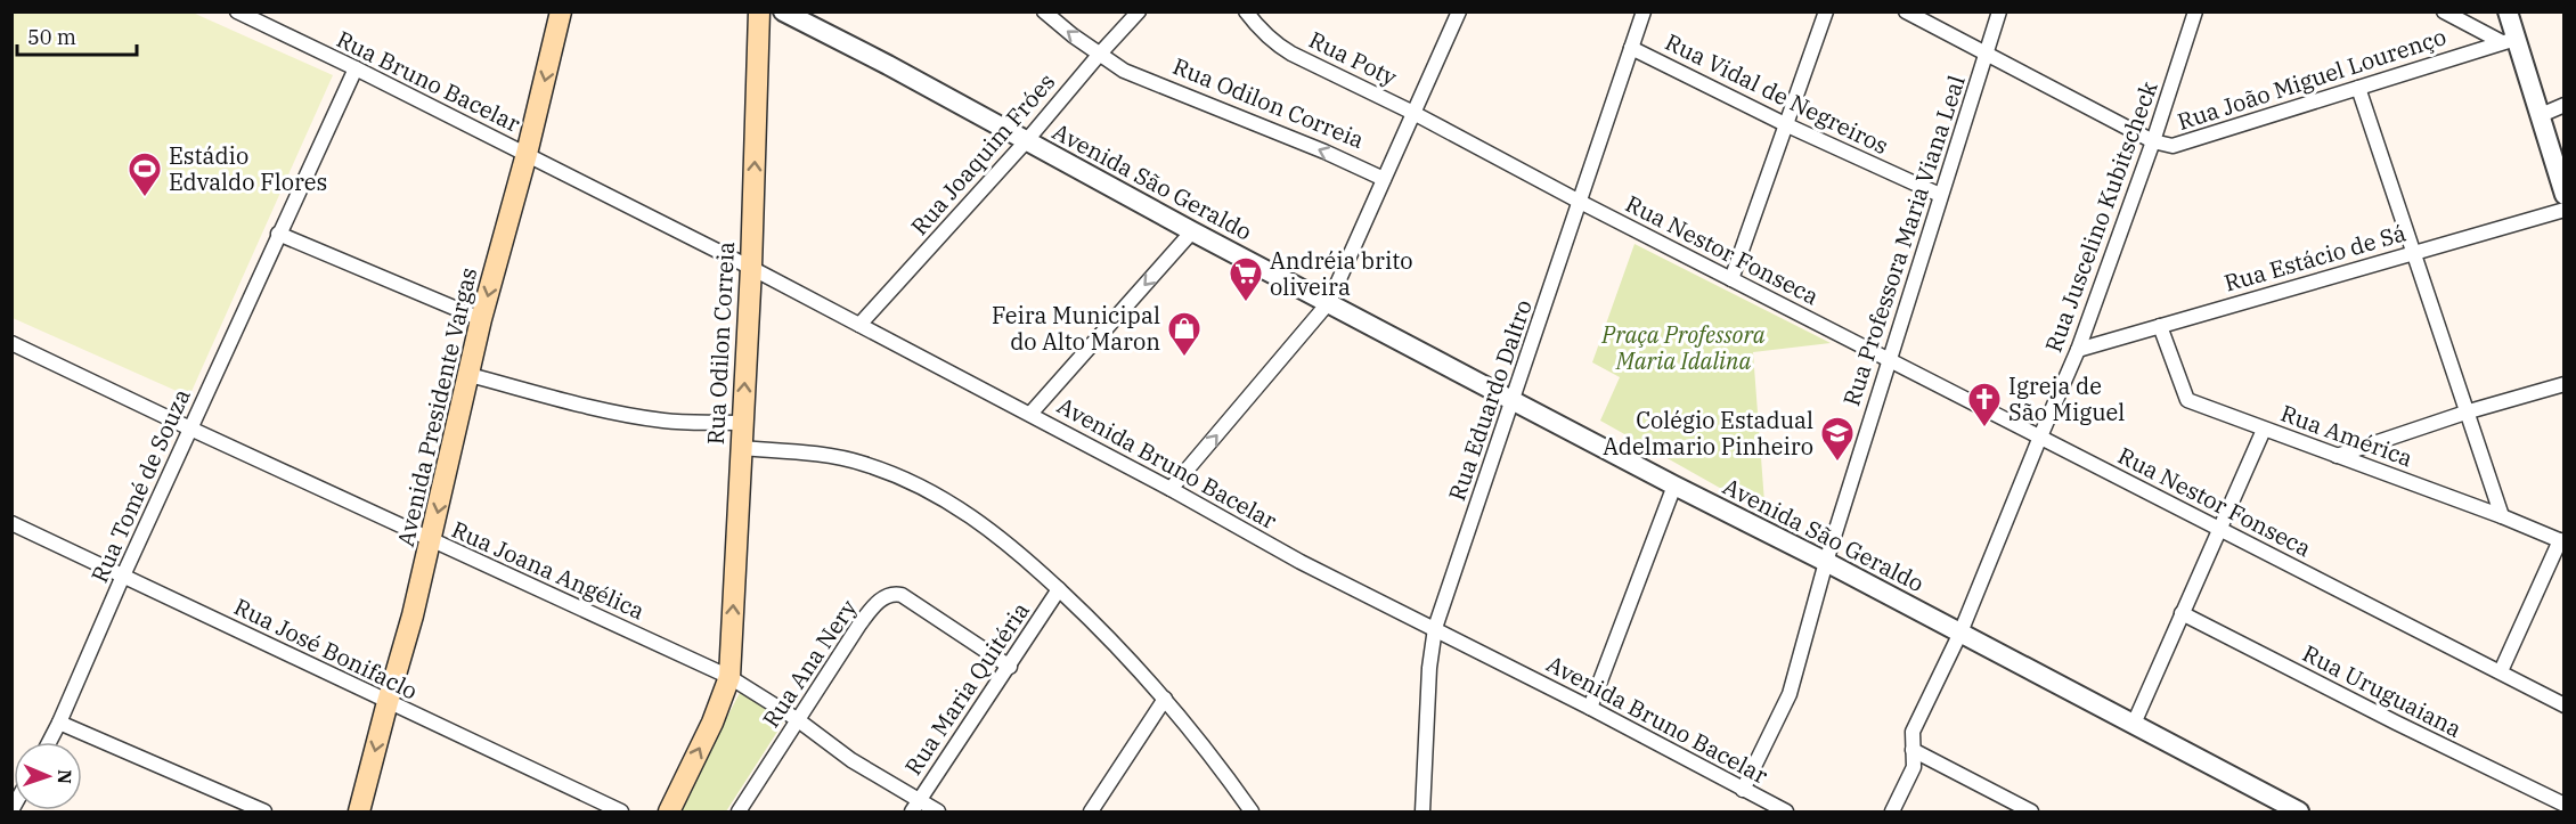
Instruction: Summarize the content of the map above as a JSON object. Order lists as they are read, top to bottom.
{
  "streets": {
    "main road": ["Rua Odilon Correia", "Avenida Presidente Vargas"],
    "street": [
      "Rua Poty",
      "Rua João Miguel Lourenço",
      "Rua Bruno Bacelar",
      "Rua Vidal de Negreiros",
      "Rua Joaquim Fróes",
      "Avenida São Geraldo",
      "Rua Juscelino Kubitscheck",
      "Rua Professora Maria Viana Leal",
      "Rua Nestor Fonseca",
      "Rua Estácio de Sá",
      "Rua Eduardo Daltro",
      "Rua América",
      "Avenida Bruno Bacelar",
      "Rua Tomé de Souza",
      "Rua Joana Angélica",
      "Rua José Bonifaclo",
      "Rua Ana Nery",
      "Rua Maria Quitéria",
      "Rua Uruguaiana"
    ]
  },
  "crossings": [
    ["Rua Poty", "Rua Nestor Fonseca"],
    ["Rua Poty", "Rua Eduardo Daltro"],
    ["Rua João Miguel Lourenço", "Rua Juscelino Kubitscheck"],
    ["Rua João Miguel Lourenço", "Rua Professora Maria Viana Leal"],
    ["Rua Bruno Bacelar", "Avenida Presidente Vargas"],
    ["Rua Bruno Bacelar", "Avenida Bruno Bacelar"],
    ["Rua Bruno Bacelar", "Rua Tomé de Souza"],
    ["Rua Vidal de Negreiros", "Rua Professora Maria Viana Leal"],
    ["Rua Vidal de Negreiros", "Rua Eduardo Daltro"],
    ["Rua Odilon Correia", "Rua Joaquim Fróes"],
    ["Rua Odilon Correia", "Avenida Bruno Bacelar"],
    ["Rua Odilon Correia", "Rua Joana Angélica"],
    ["Rua Joaquim Fróes", "Avenida São Geraldo"],
    ["Rua Joaquim Fróes", "Avenida Bruno Bacelar"],
    ["Avenida São Geraldo", "Rua Juscelino Kubitscheck"],
    ["Avenida São Geraldo", "Rua Professora Maria Viana Leal"],
    ["Avenida São Geraldo", "Rua Eduardo Daltro"],
    ["Rua Juscelino Kubitscheck", "Rua Nestor Fonseca"],
    ["Rua Juscelino Kubitscheck", "Rua Estácio de Sá"],
    ["Rua Professora Maria Viana Leal", "Rua Nestor Fonseca"],
    ["Rua Professora Maria Viana Leal", "Avenida Bruno Bacelar"],
    ["Rua Nestor Fonseca", "Rua Eduardo Daltro"],
    ["Rua Estácio de Sá", "Rua América"],
    ["Rua Eduardo Daltro", "Avenida Bruno Bacelar"],
    ["Avenida Presidente Vargas", "Avenida Bruno Bacelar"],
    ["Avenida Presidente Vargas", "Rua Joana Angélica"],
    ["Avenida Presidente Vargas", "Rua José Bonifaclo"],
    ["Rua Tomé de Souza", "Rua Joana Angélica"],
    ["Rua Tomé de Souza", "Rua José Bonifaclo"],
    ["Rua Joana Angélica", "Rua Ana Nery"],
    ["Rua Joana Angélica", "Rua Maria Quitéria"],
    ["Rua Ana Nery", "Rua Maria Quitéria"]
  ],
  "one_way": ["Rua Odilon Correia", "Avenida Presidente Vargas"],
  "parks": ["Praça Professora Maria Idalina"],
  "places": {
    "sports": ["Estádio Edvaldo Flores"],
    "supermarket": ["Andréia brito oliveira"],
    "shop": ["Feira Municipal do Alto Maron"],
    "church": ["Igreja de São Miguel"],
    "school or university": ["Colégio Estadual Adelmario Pinheiro"]
  },
  "scale_bar": "50 m",
  "north": "right"
}
